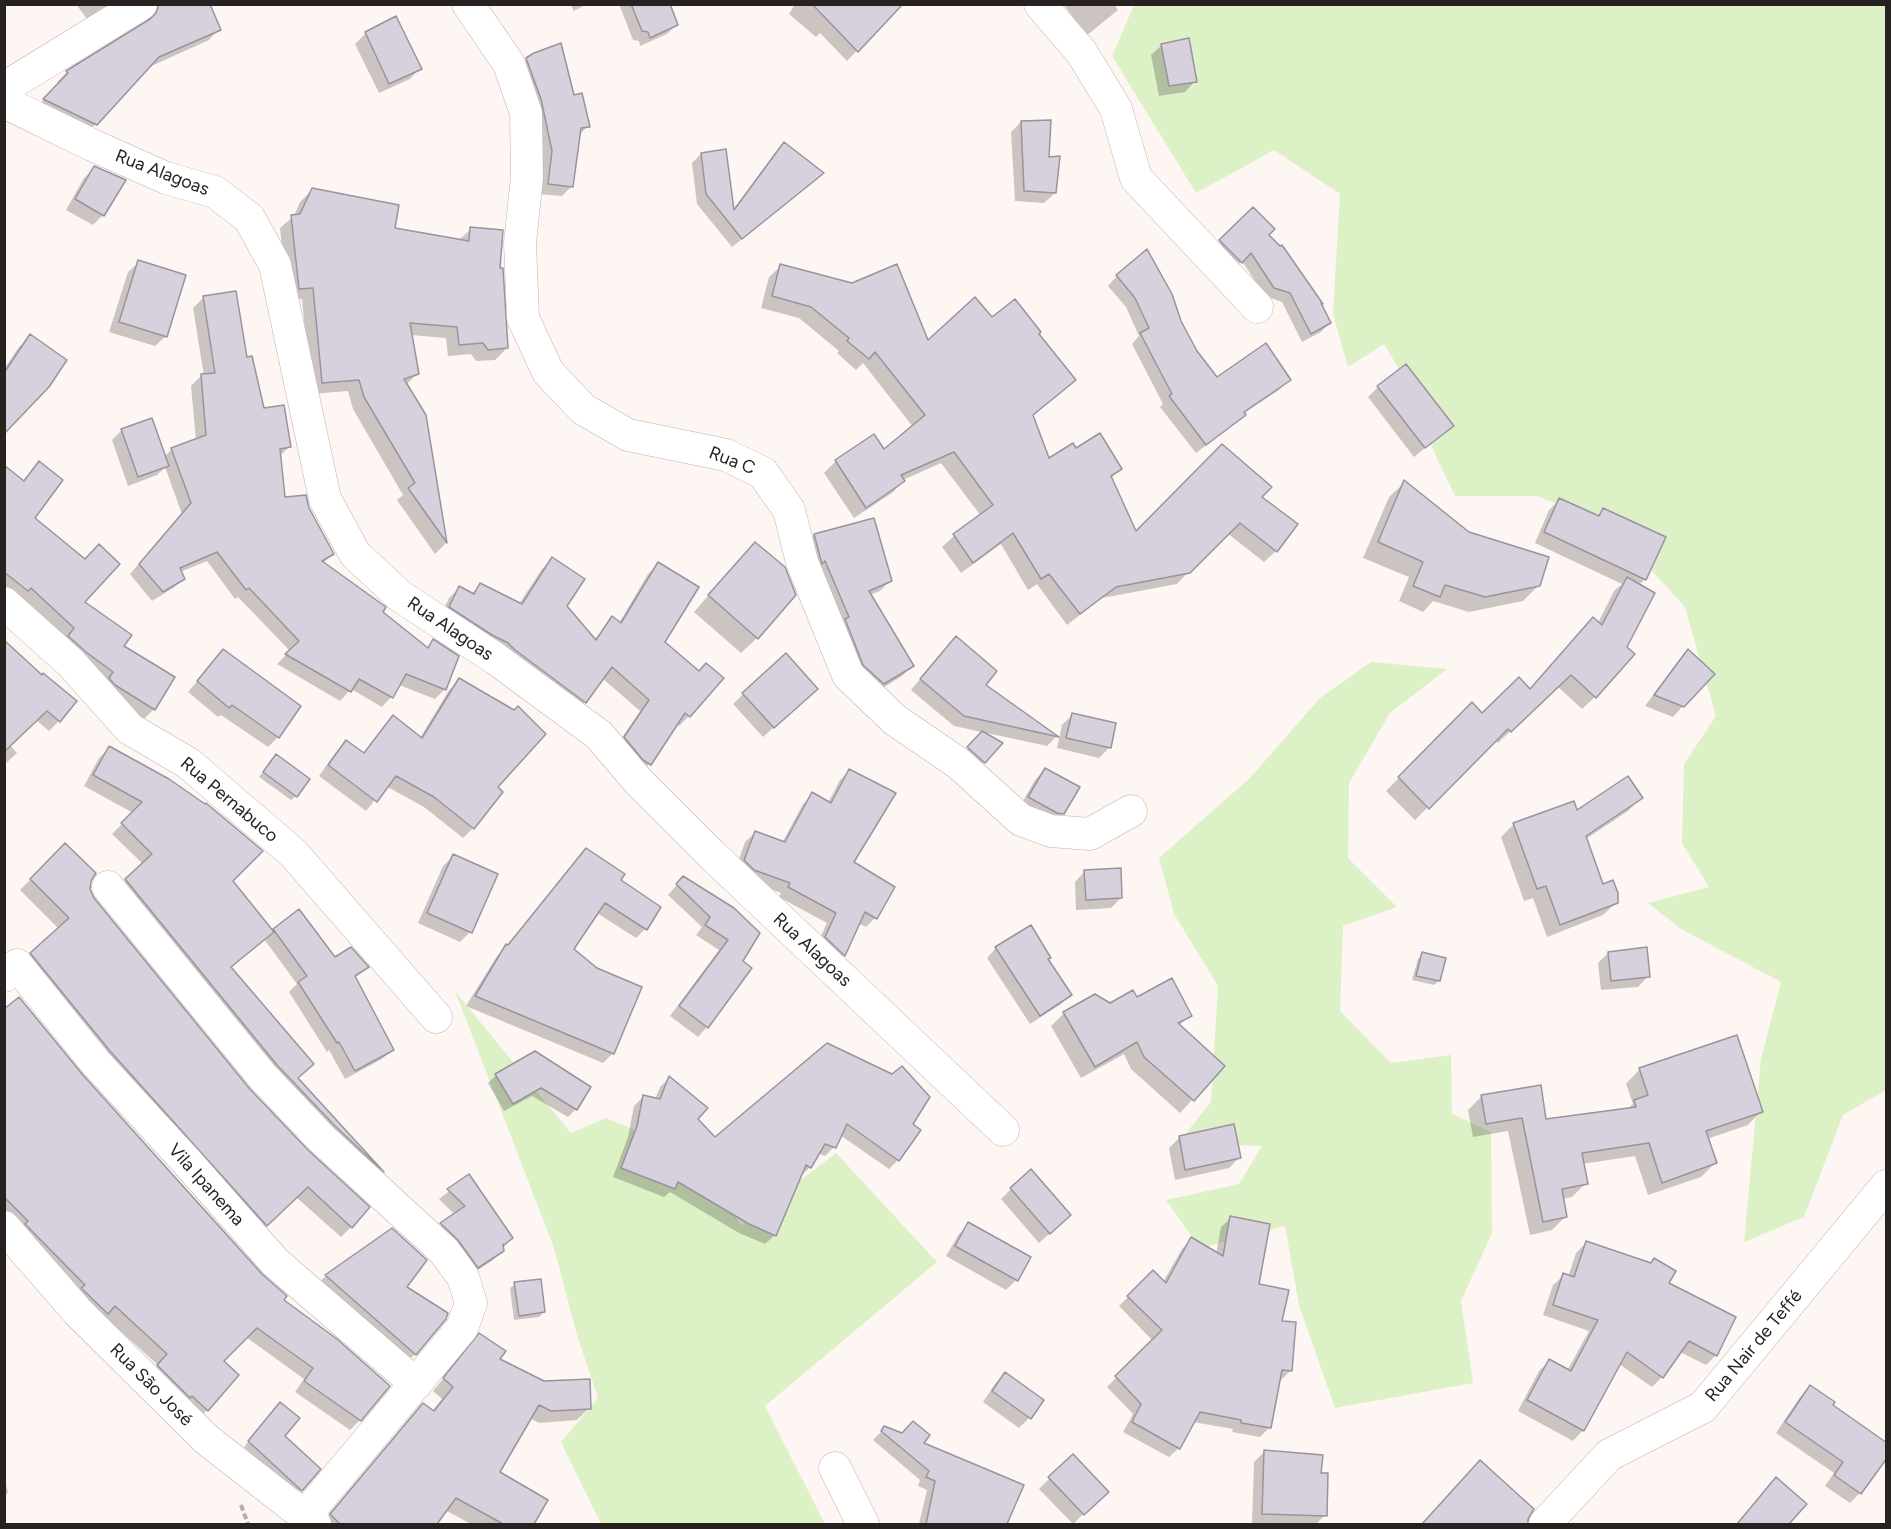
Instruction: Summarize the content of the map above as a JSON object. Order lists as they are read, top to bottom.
{
  "streets": {
    "street": [
      "Rua Alagoas",
      "Rua C",
      "Rua Pernabuco",
      "Vila Ipanema",
      "Rua Nair de Teffé",
      "Rua São José"
    ]
  }
}
